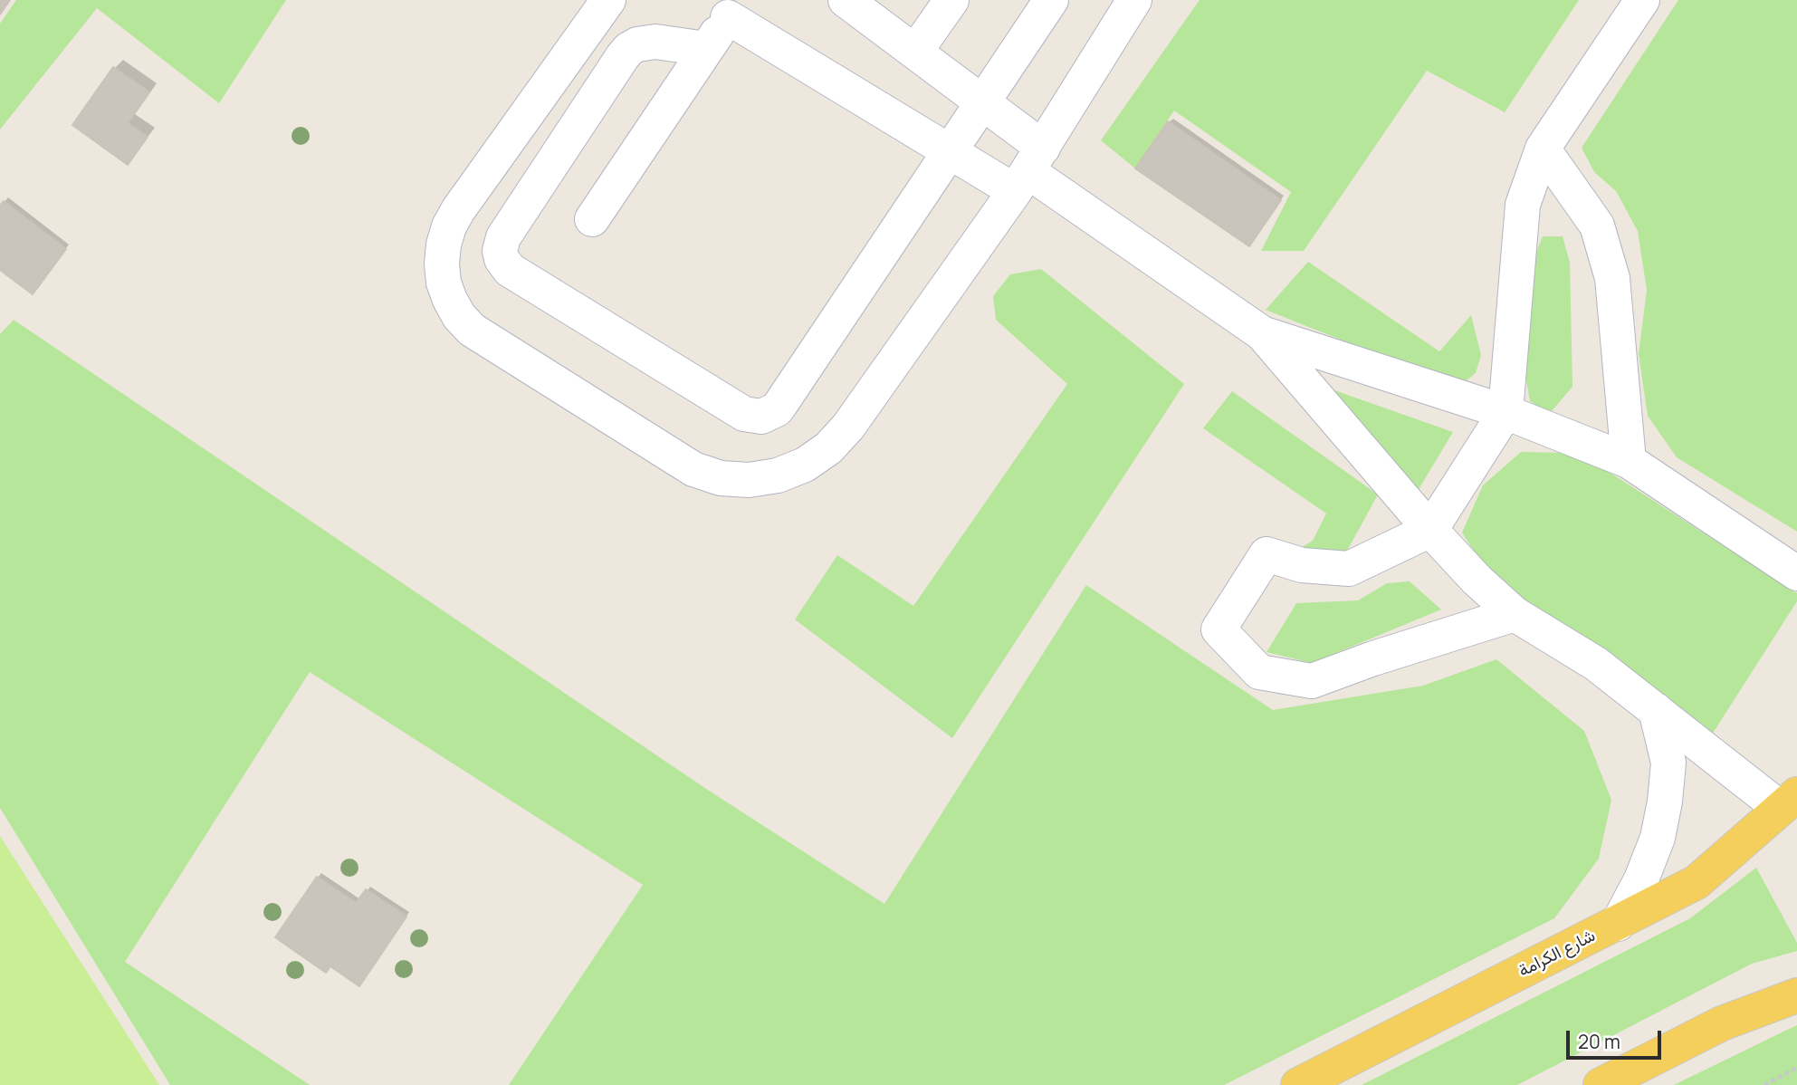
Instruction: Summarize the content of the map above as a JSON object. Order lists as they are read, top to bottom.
{
  "streets": {
    "main road": ["شارع الكرامة"]
  },
  "scale_bar": "20 m"
}
